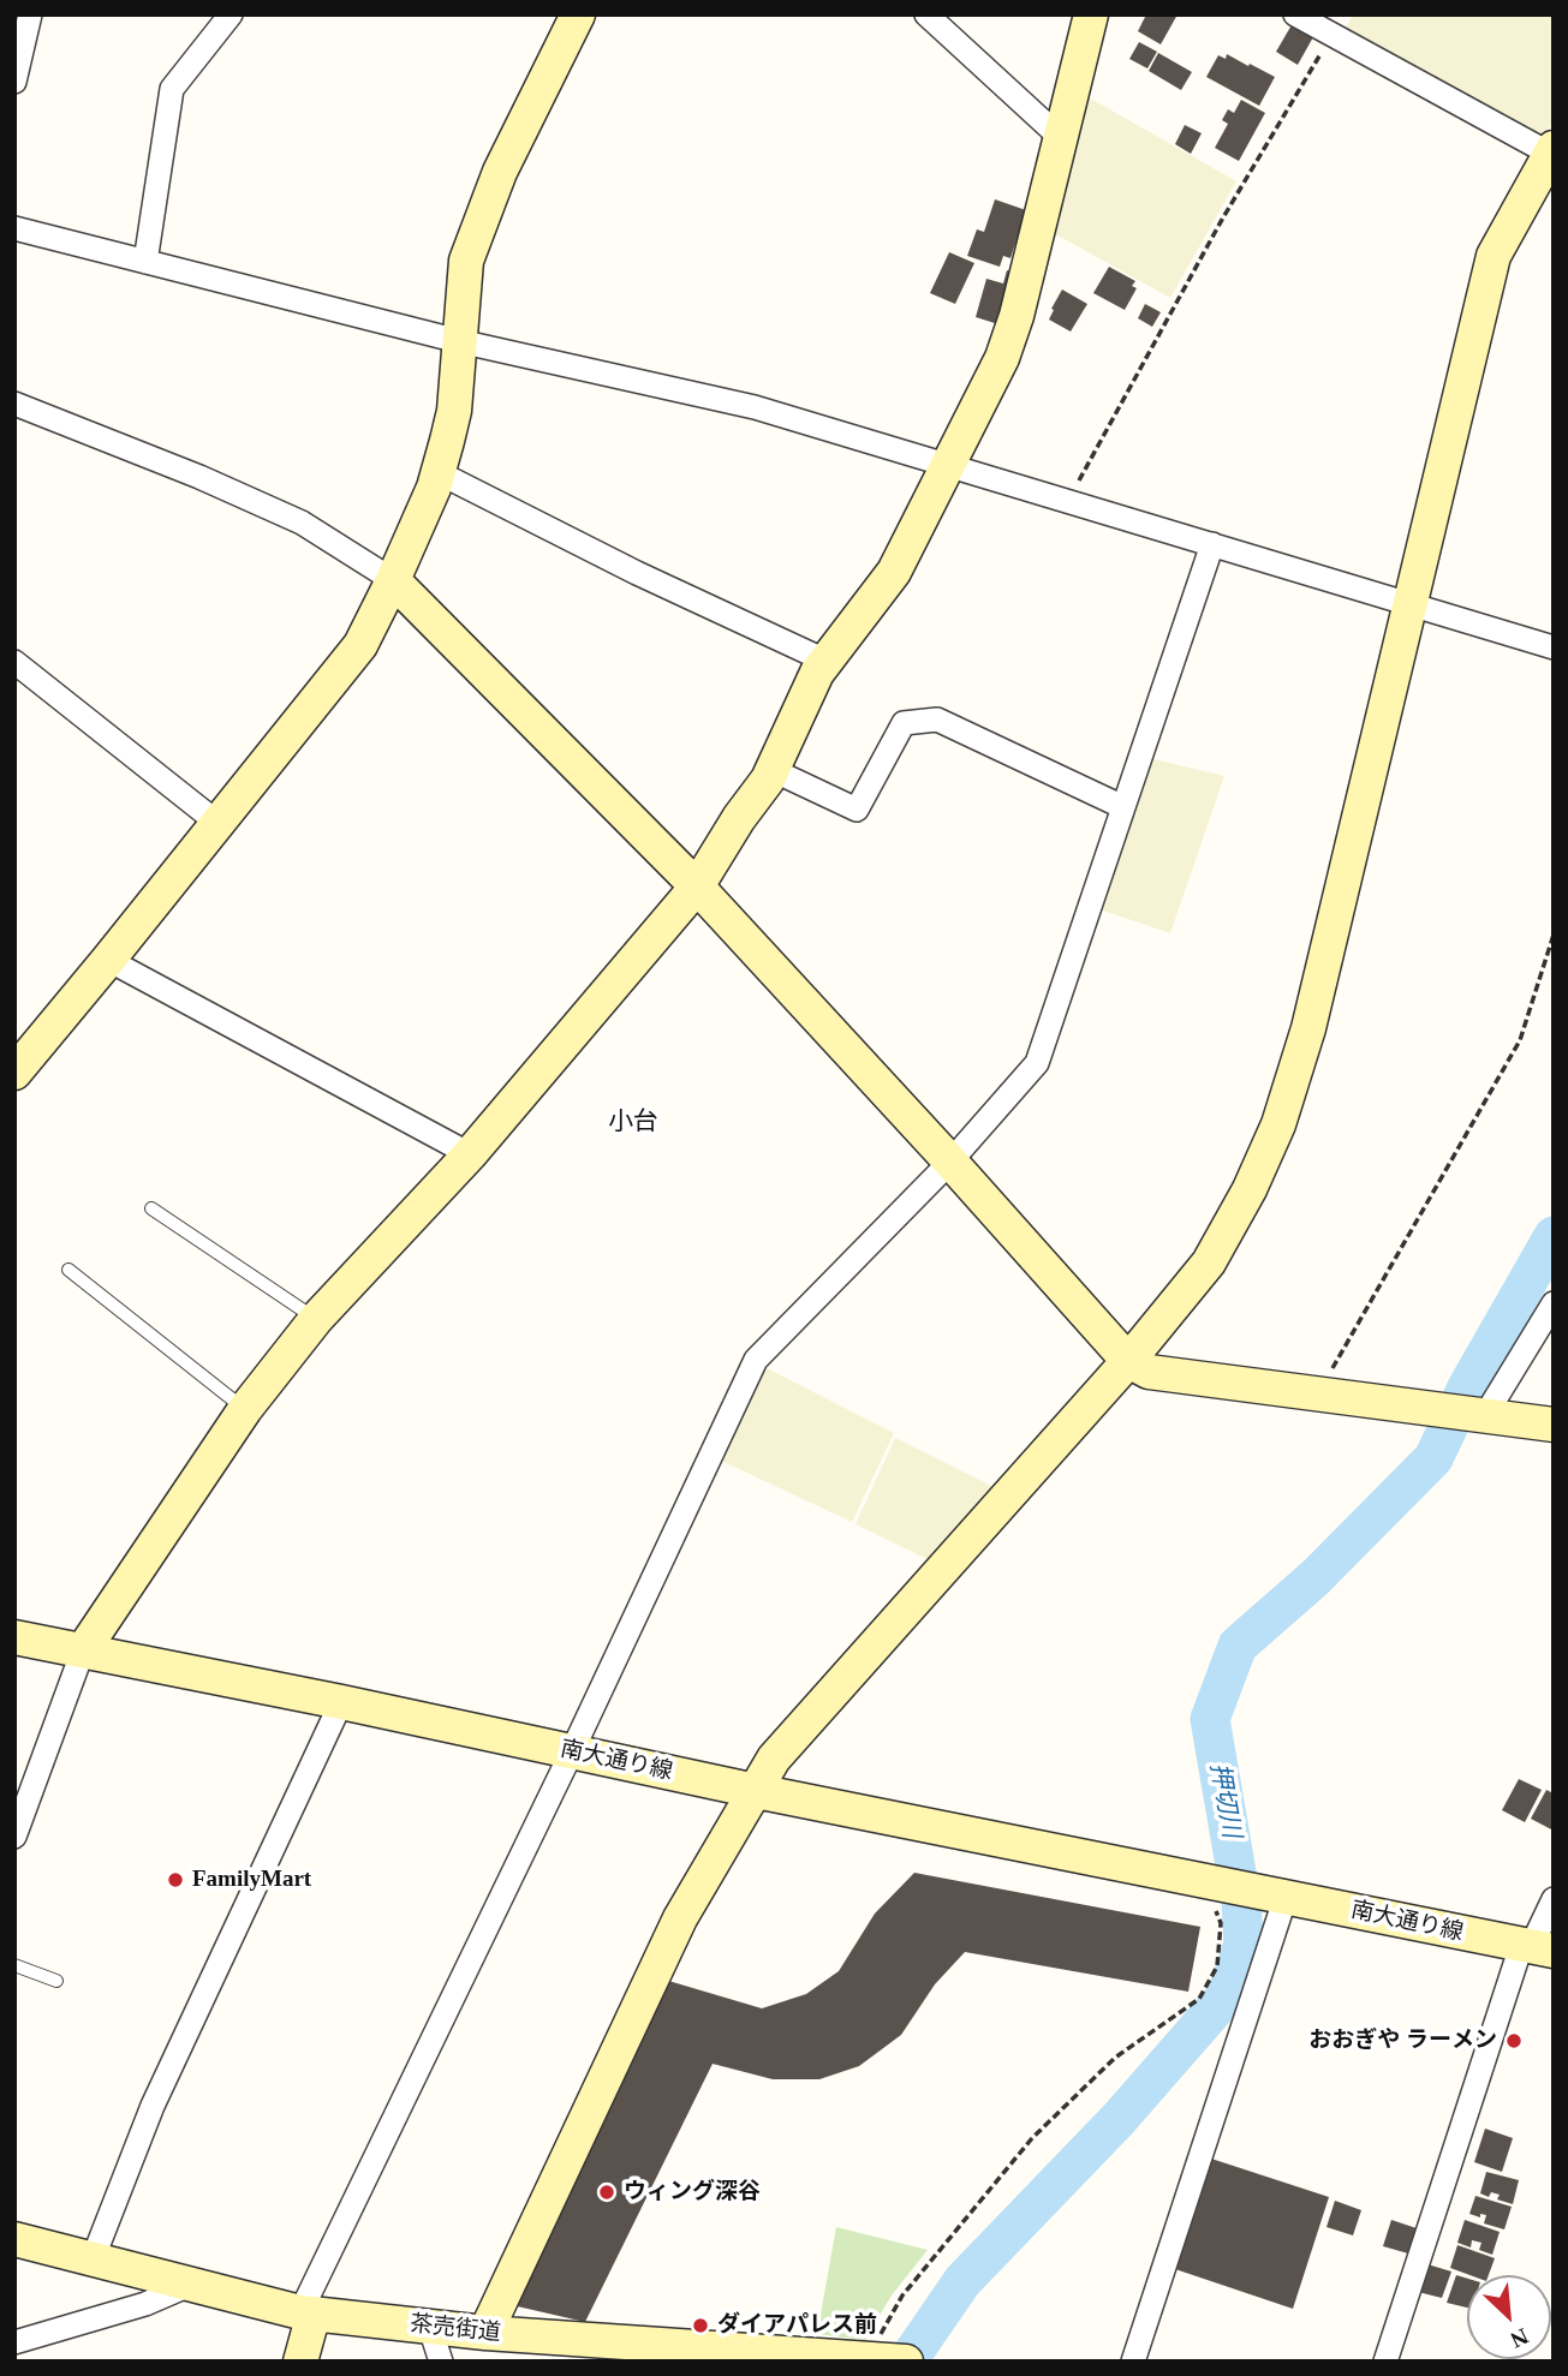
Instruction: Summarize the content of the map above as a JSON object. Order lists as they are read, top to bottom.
{
  "streets": {
    "street": ["南大通り線", "茶売街道"]
  },
  "districts": ["小台"],
  "water": ["押切川"],
  "places": [
    "FamilyMart",
    "おおぎや ラーメン",
    "ウィング深谷",
    "ダイアパレス前"
  ],
  "north": "bottom right"
}
